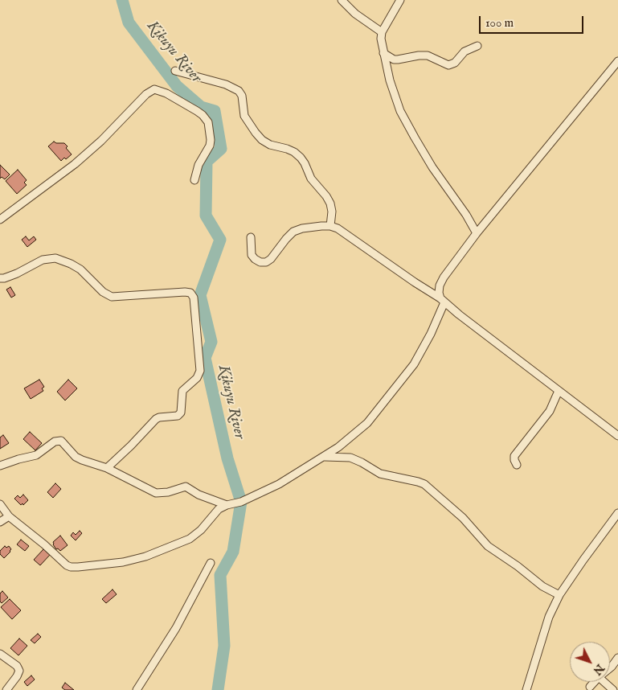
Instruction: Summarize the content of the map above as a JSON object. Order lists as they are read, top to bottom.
{
  "water": ["Kikuyu River"],
  "scale_bar": "100 m",
  "north": "bottom right"
}
